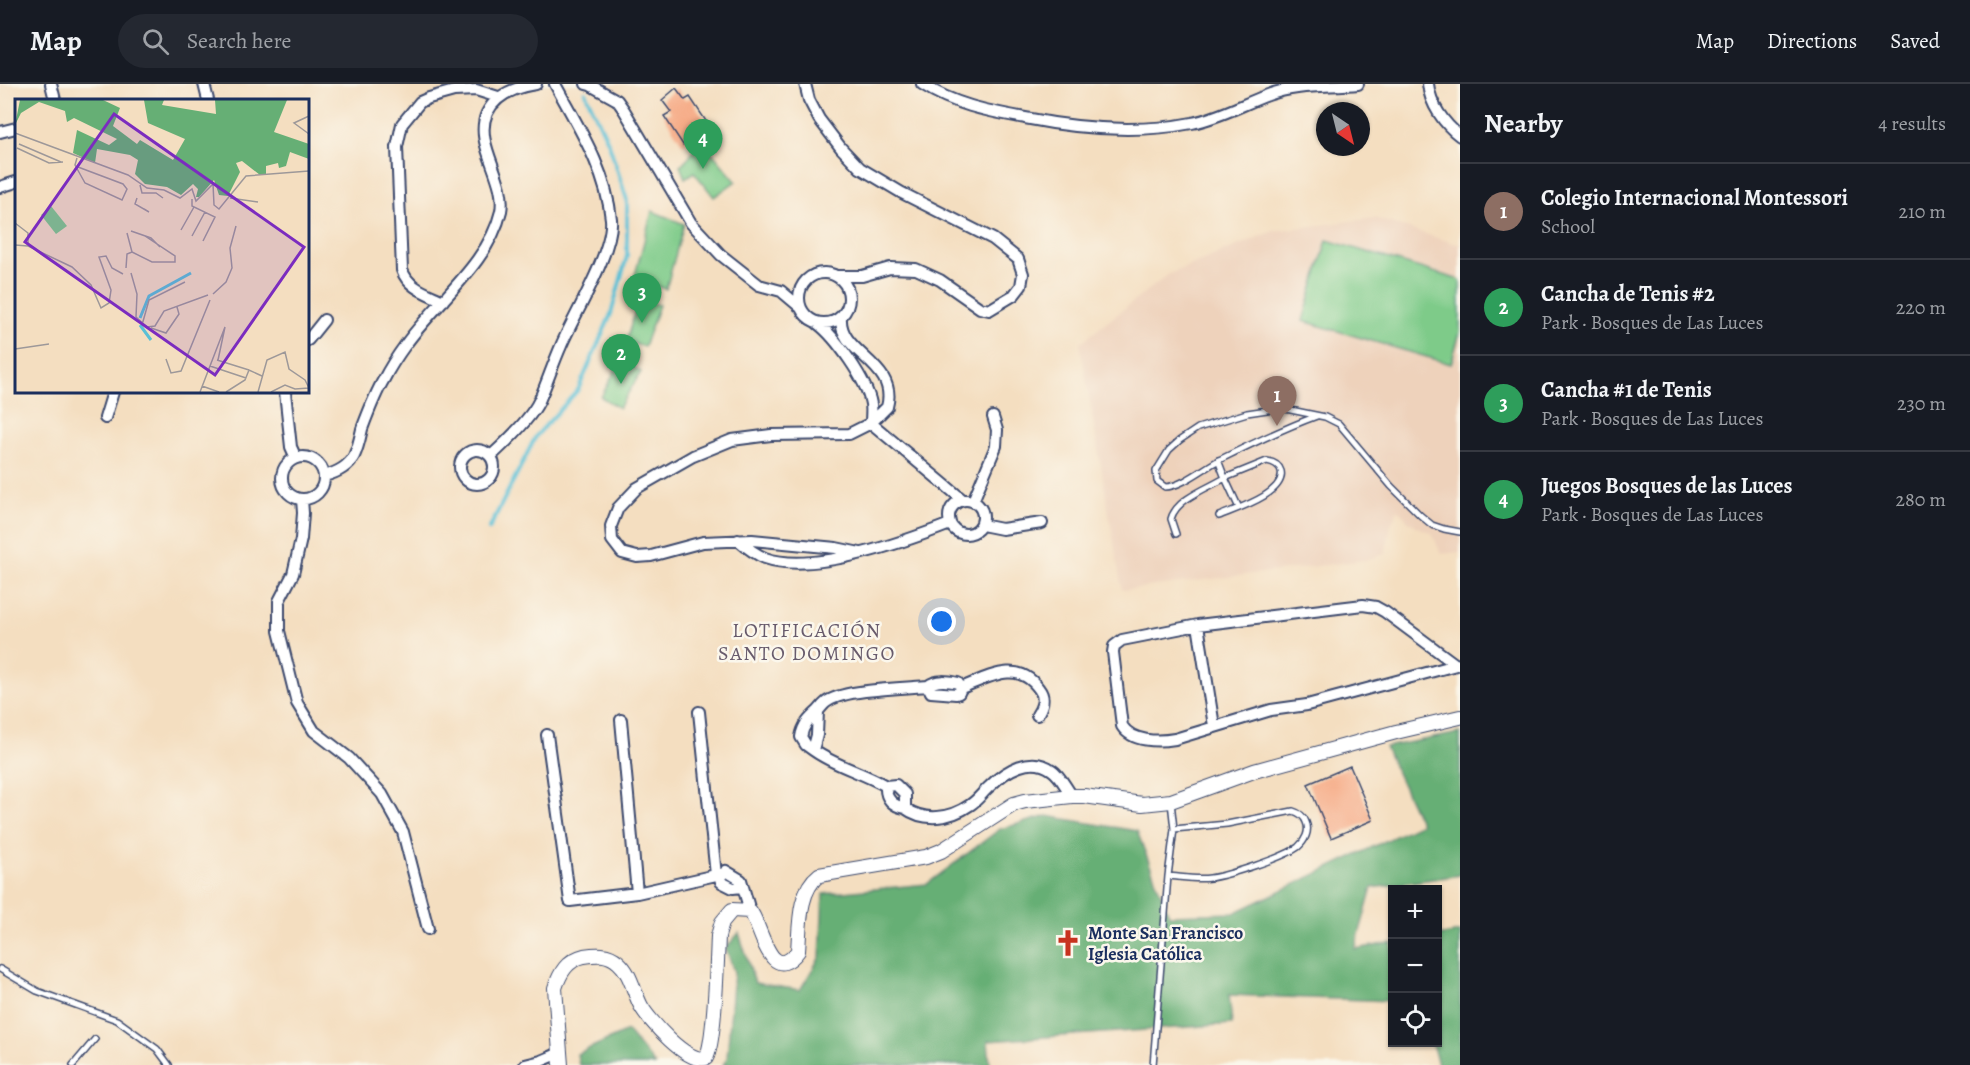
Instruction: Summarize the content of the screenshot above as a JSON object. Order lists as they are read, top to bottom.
{
  "districts": ["LOTIFICACIÓN SANTO DOMINGO"],
  "places": {
    "church": ["Monte San Francisco Iglesia Católica"]
  },
  "north": "bottom right",
  "page": {
    "header": "Map",
    "search": "Search here",
    "nav": ["Map", "Directions", "Saved"],
    "heading": ["Nearby", "4 results"],
    "pins": [
      "4",
      "3",
      "2",
      "1"
    ],
    "list": [
      {
        "mark": "1",
        "name": "Colegio Internacional Montessori",
        "note": "School",
        "value": "210 m"
      },
      {
        "mark": "2",
        "name": "Cancha de Tenis #2",
        "note": "Park · Bosques de Las Luces",
        "value": "220 m"
      },
      {
        "mark": "3",
        "name": "Cancha #1 de Tenis",
        "note": "Park · Bosques de Las Luces",
        "value": "230 m"
      },
      {
        "mark": "4",
        "name": "Juegos Bosques de las Luces",
        "note": "Park · Bosques de Las Luces",
        "value": "280 m"
      }
    ],
    "map_buttons": ["+", "−"]
  }
}
